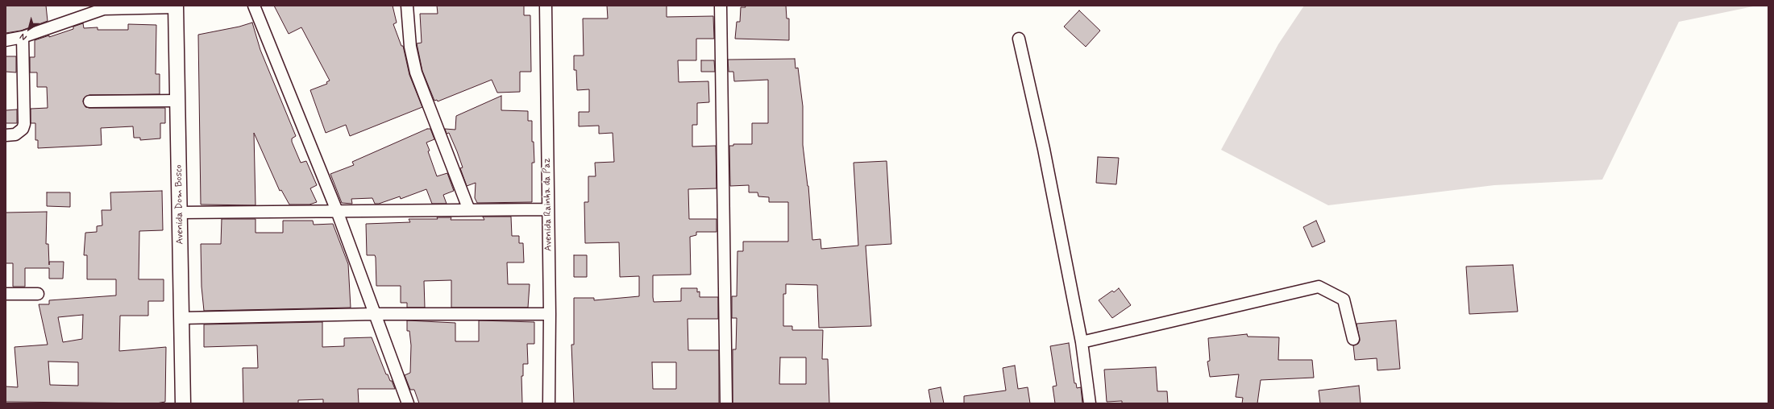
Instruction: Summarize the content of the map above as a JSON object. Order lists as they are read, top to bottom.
{
  "streets": {
    "street": ["Avenida Dom Bosco", "Avenida Rainha da Paz"]
  },
  "north": "bottom left"
}
